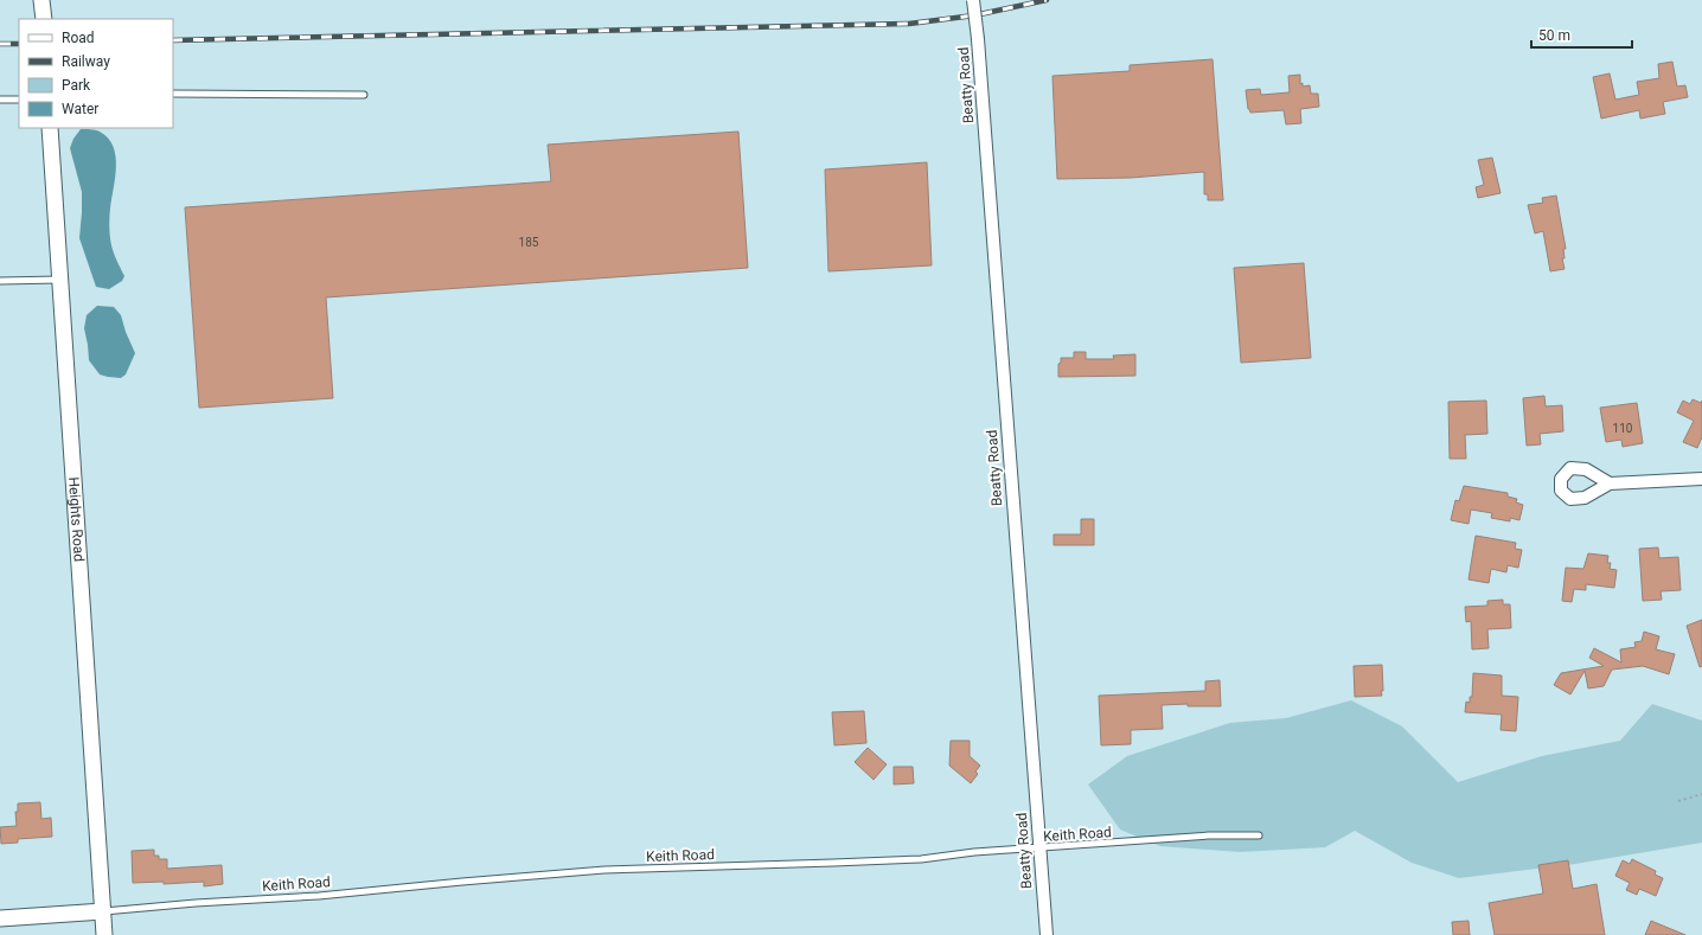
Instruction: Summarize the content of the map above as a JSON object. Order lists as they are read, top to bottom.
{
  "streets": {
    "street": ["Beatty Road", "Heights Road"],
    "lane": ["Keith Road"]
  },
  "crossings": [
    ["Beatty Road", "Keith Road"],
    ["Heights Road", "Keith Road"]
  ],
  "house_numbers": ["185", "110"],
  "legend": [
    "Road",
    "Railway",
    "Park",
    "Water"
  ],
  "scale_bar": "50 m"
}
